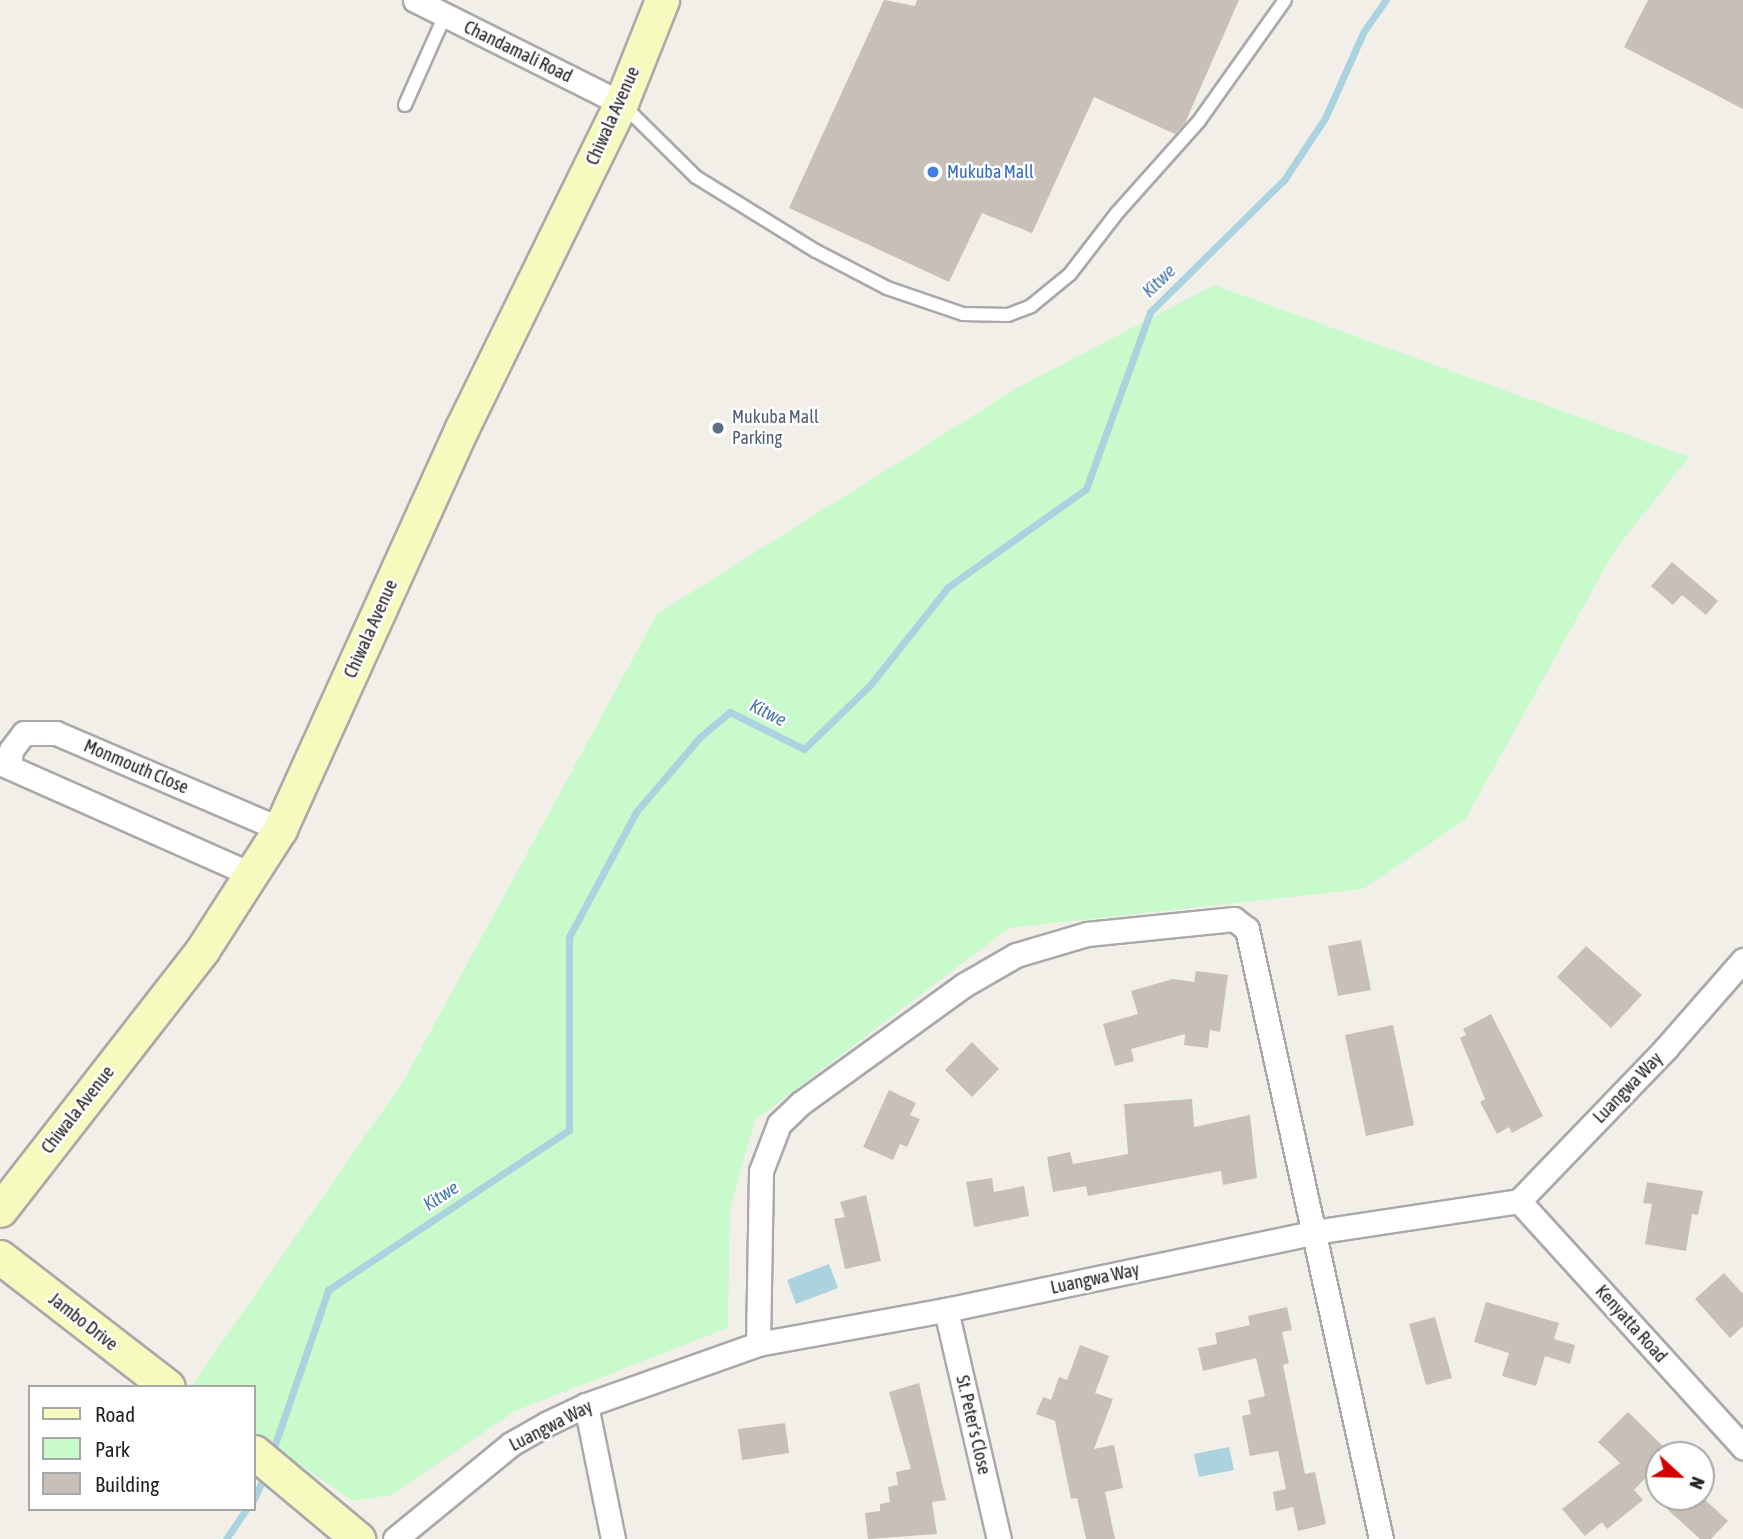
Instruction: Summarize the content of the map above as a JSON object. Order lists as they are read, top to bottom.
{
  "streets": {
    "main road": ["Chiwala Avenue", "Jambo Drive"],
    "street": [
      "Chandamali Road",
      "Monmouth Close",
      "Luangwa Way",
      "Kenyatta Road",
      "St. Peter's Close"
    ]
  },
  "crossings": [
    ["Chandamali Road", "Chiwala Avenue"],
    ["Chiwala Avenue", "Monmouth Close"],
    ["Luangwa Way", "Kenyatta Road"],
    ["Luangwa Way", "St. Peter's Close"]
  ],
  "water": ["Kitwe"],
  "places": ["Mukuba Mall", "Mukuba Mall Parking"],
  "legend": ["Road", "Park", "Building"],
  "north": "right"
}
